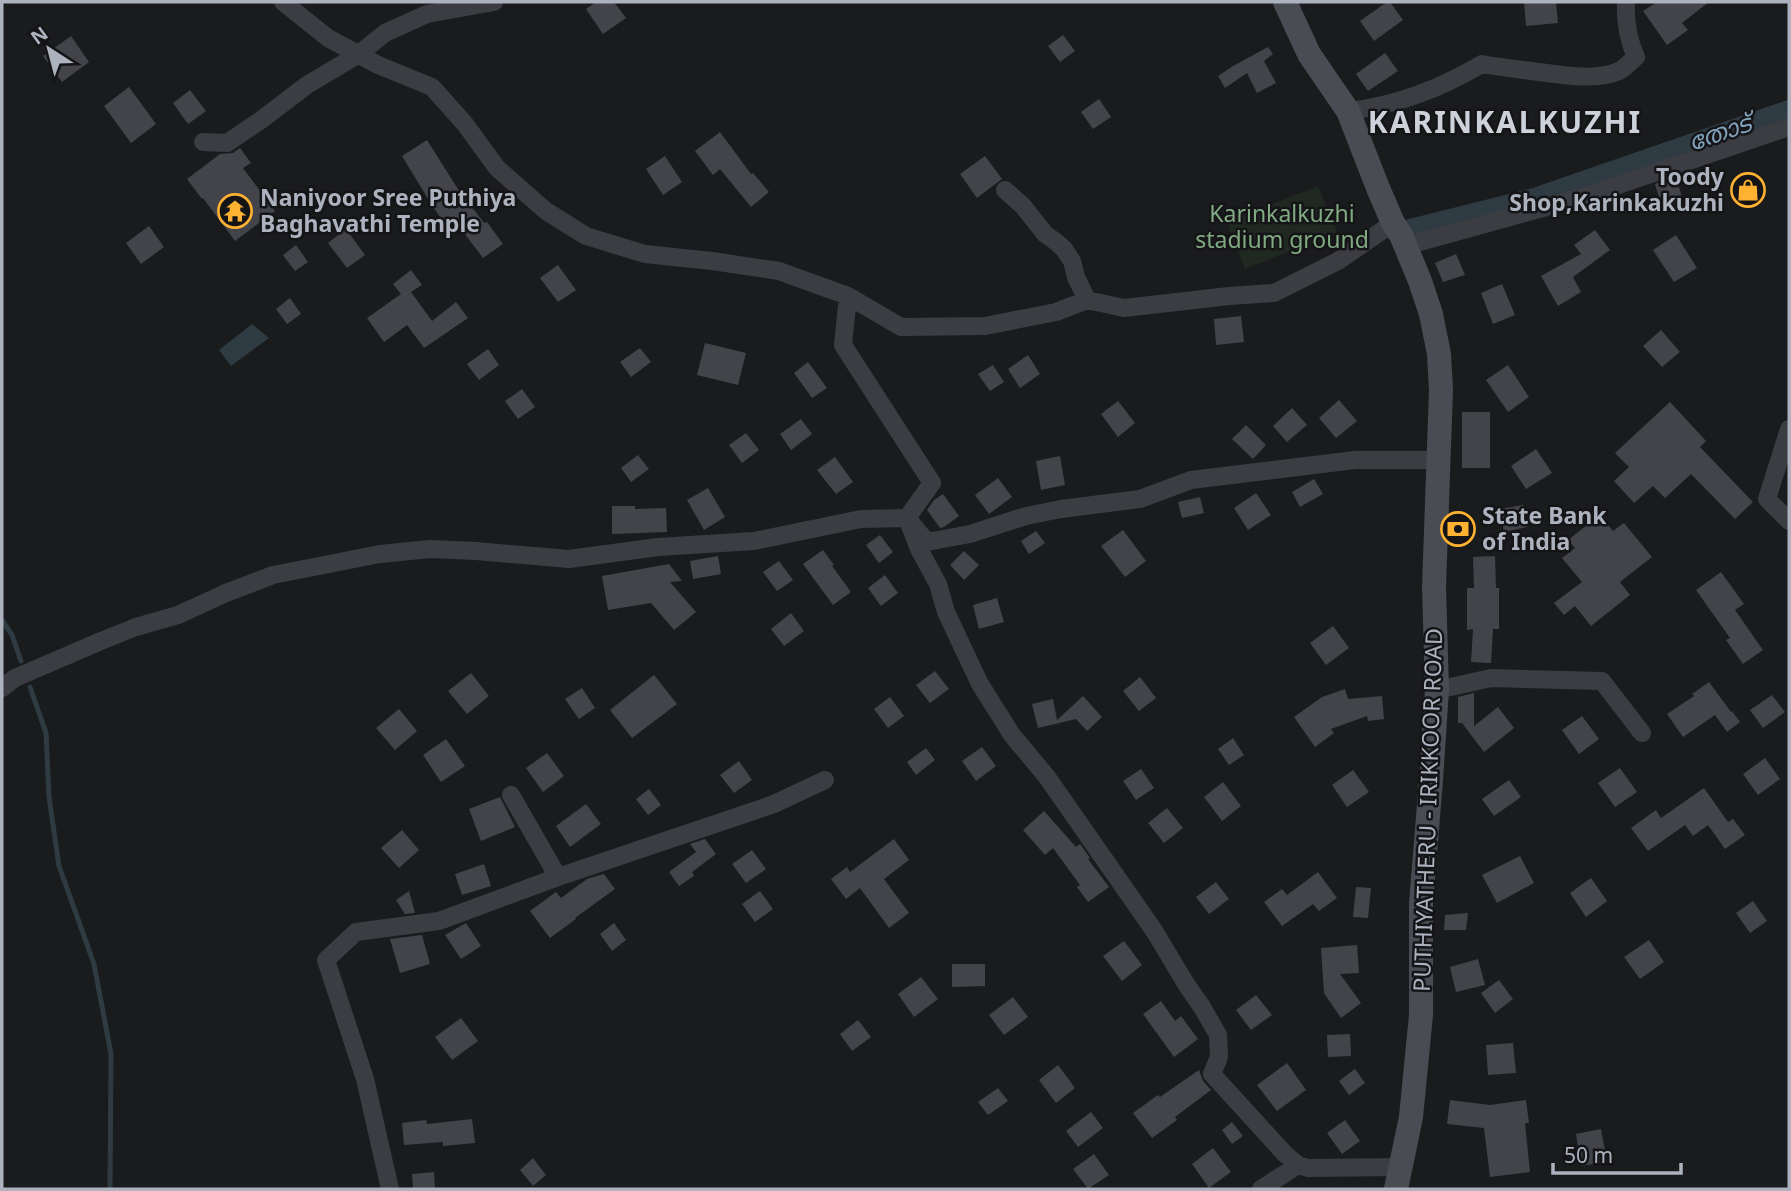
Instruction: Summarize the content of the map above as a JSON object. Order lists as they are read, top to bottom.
{
  "streets": {
    "main road": ["PUTHIYATHERU - IRIKKOOR ROAD"]
  },
  "districts": ["KARINKALKUZHI"],
  "water": ["തോട്"],
  "parks": ["Karinkalkuzhi stadium ground"],
  "places": {
    "shop": ["Toody Shop,Karinkakuzhi"],
    "temple": ["Naniyoor Sree Puthiya Baghavathi Temple"],
    "bank": ["State Bank of India"]
  },
  "scale_bar": "50 m",
  "north": "top left"
}
